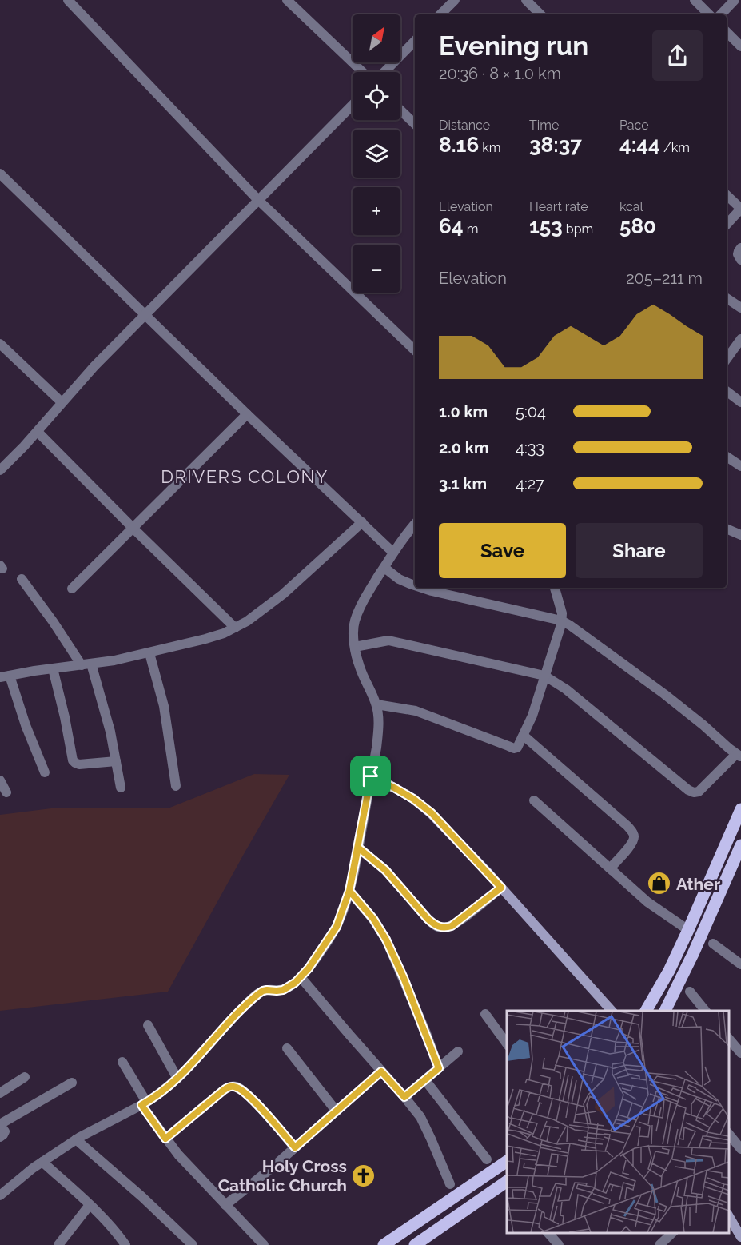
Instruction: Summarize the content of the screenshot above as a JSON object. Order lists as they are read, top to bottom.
{
  "districts": ["DRIVERS COLONY"],
  "places": {
    "shop": ["Ather"],
    "church": ["Holy Cross Catholic Church"]
  },
  "north": "top right",
  "page": {
    "map_buttons": ["+", "−"],
    "heading": ["Evening run", "20:36 · 8 × 1.0 km"],
    "stats": [
      ["Distance", "8.16 km"],
      ["Time", "38:37"],
      ["Pace", "4:44 /km"],
      ["Elevation", "64 m"],
      ["Heart rate", "153 bpm"],
      ["kcal", "580"]
    ],
    "chart": ["Elevation", "205–211 m"],
    "list": [
      {
        "name": "1.0 km",
        "note": "5:04"
      },
      {
        "name": "2.0 km",
        "note": "4:33"
      },
      {
        "name": "3.1 km",
        "note": "4:27"
      }
    ],
    "buttons": ["Save", "Share"]
  }
}
